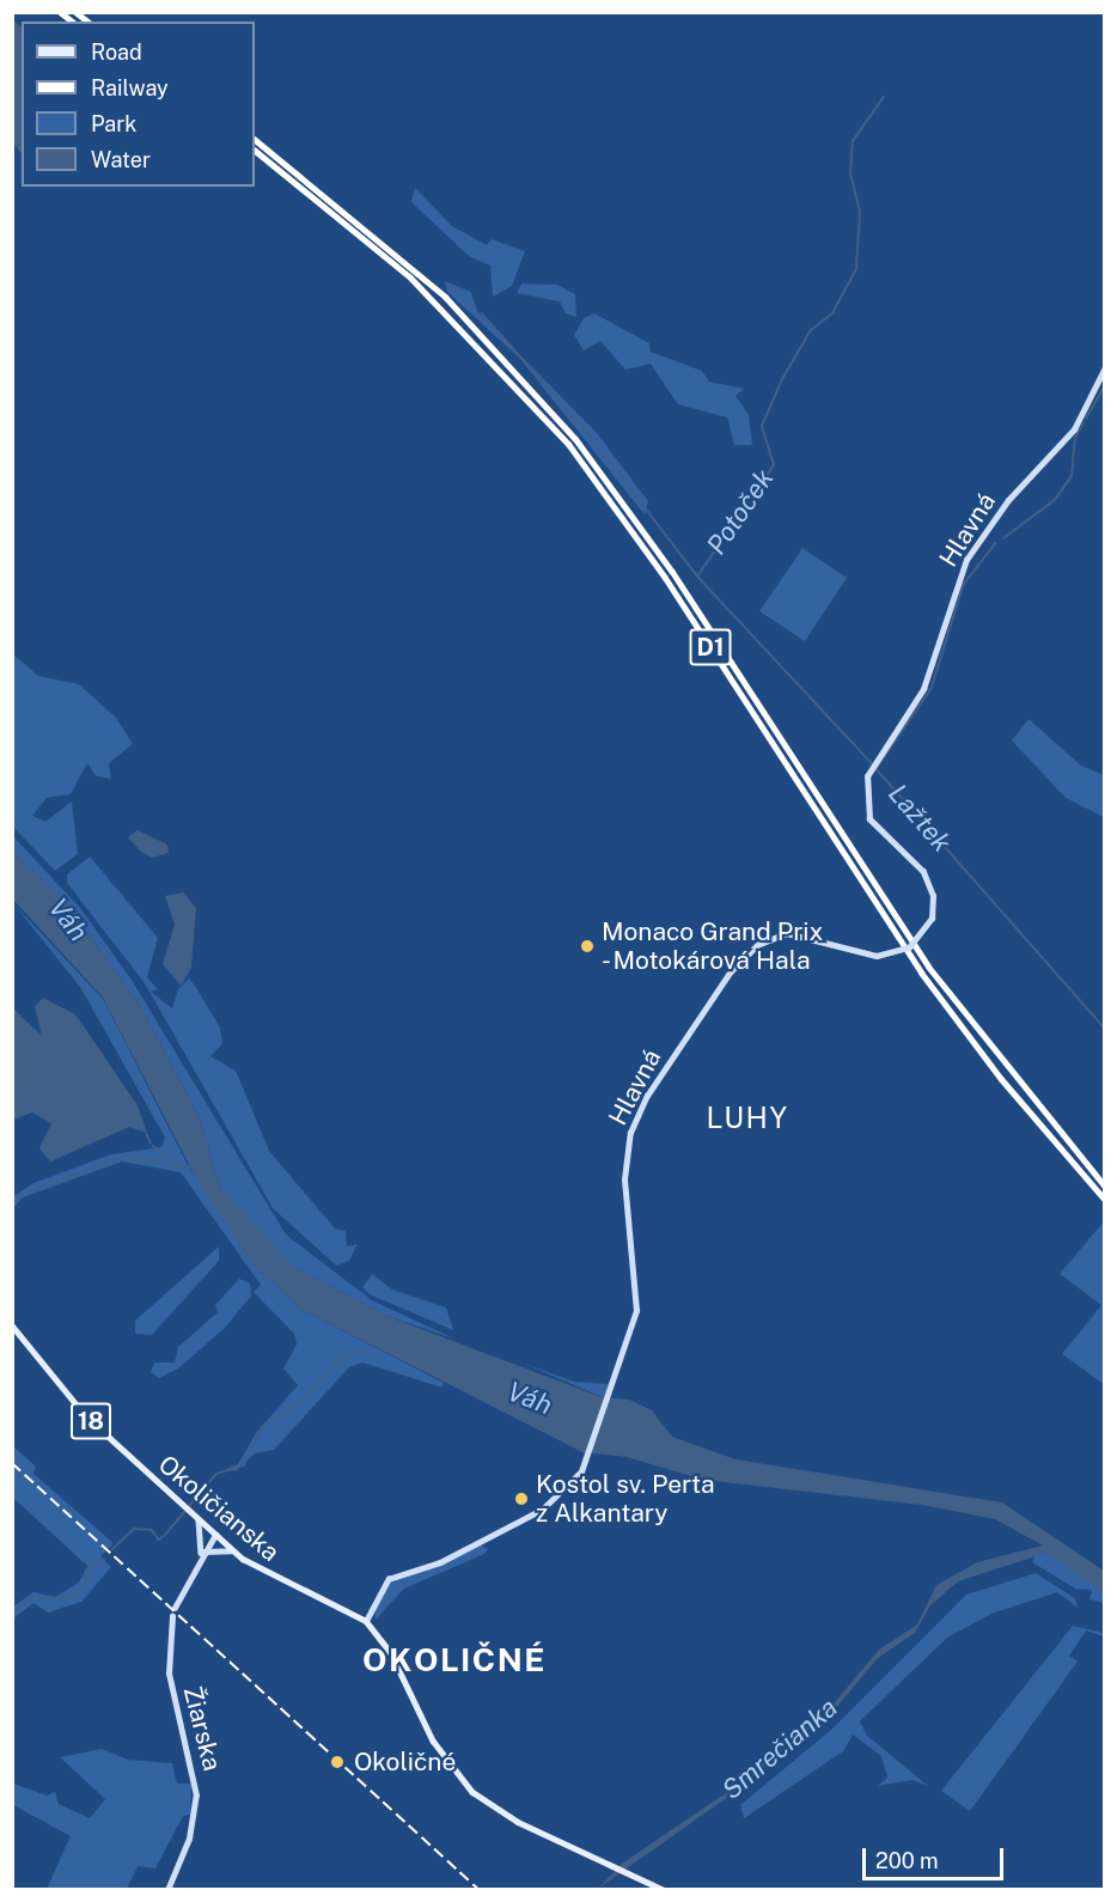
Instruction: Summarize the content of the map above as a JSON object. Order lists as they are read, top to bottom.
{
  "streets": {
    "highway": ["D1"],
    "main road": ["18", "Okoličianska"],
    "street": ["Hlavná", "Žiarska"]
  },
  "crossings": [
    ["Hlavná", "Okoličianska"]
  ],
  "districts": ["LUHY", "OKOLIČNÉ"],
  "water": [
    "Potoček",
    "Lažtek",
    "Váh",
    "Smrečianka"
  ],
  "places": ["Monaco Grand Prix - Motokárová Hala", "Kostol sv. Perta z Alkantary", "Okoličné"],
  "legend": [
    "Road",
    "Railway",
    "Park",
    "Water"
  ],
  "scale_bar": "200 m"
}
